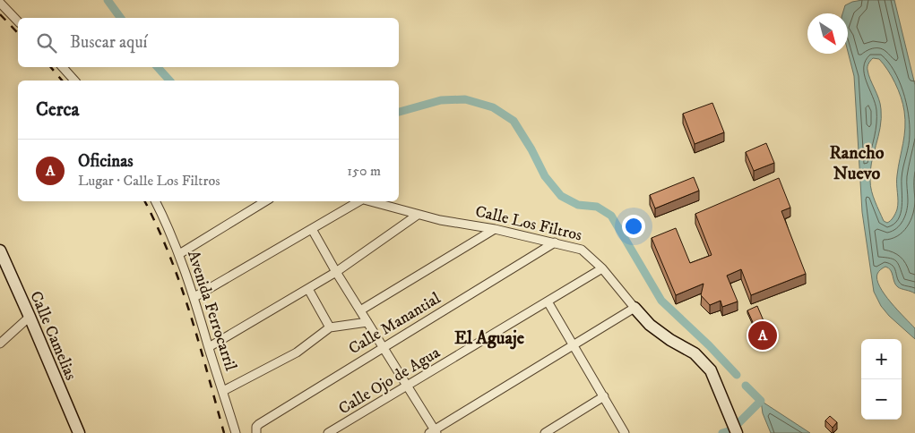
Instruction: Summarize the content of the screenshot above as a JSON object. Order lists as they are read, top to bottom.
{
  "streets": {
    "street": [
      "Calle Los Filtros",
      "Avenida Ferrocarril",
      "Calle Manantial",
      "Calle Camelias",
      "Calle Ojo de Agua"
    ]
  },
  "crossings": [
    ["Calle Los Filtros", "Calle Manantial"],
    ["Calle Los Filtros", "Calle Ojo de Agua"]
  ],
  "districts": ["Rancho Nuevo", "El Aguaje"],
  "north": "bottom right",
  "page": {
    "search": "Buscar aquí",
    "heading": "Cerca",
    "list": [
      {
        "mark": "A",
        "name": "Oficinas",
        "note": "Lugar · Calle Los Filtros",
        "value": "150 m"
      }
    ],
    "pins": "A",
    "map_buttons": ["+", "−"]
  }
}
